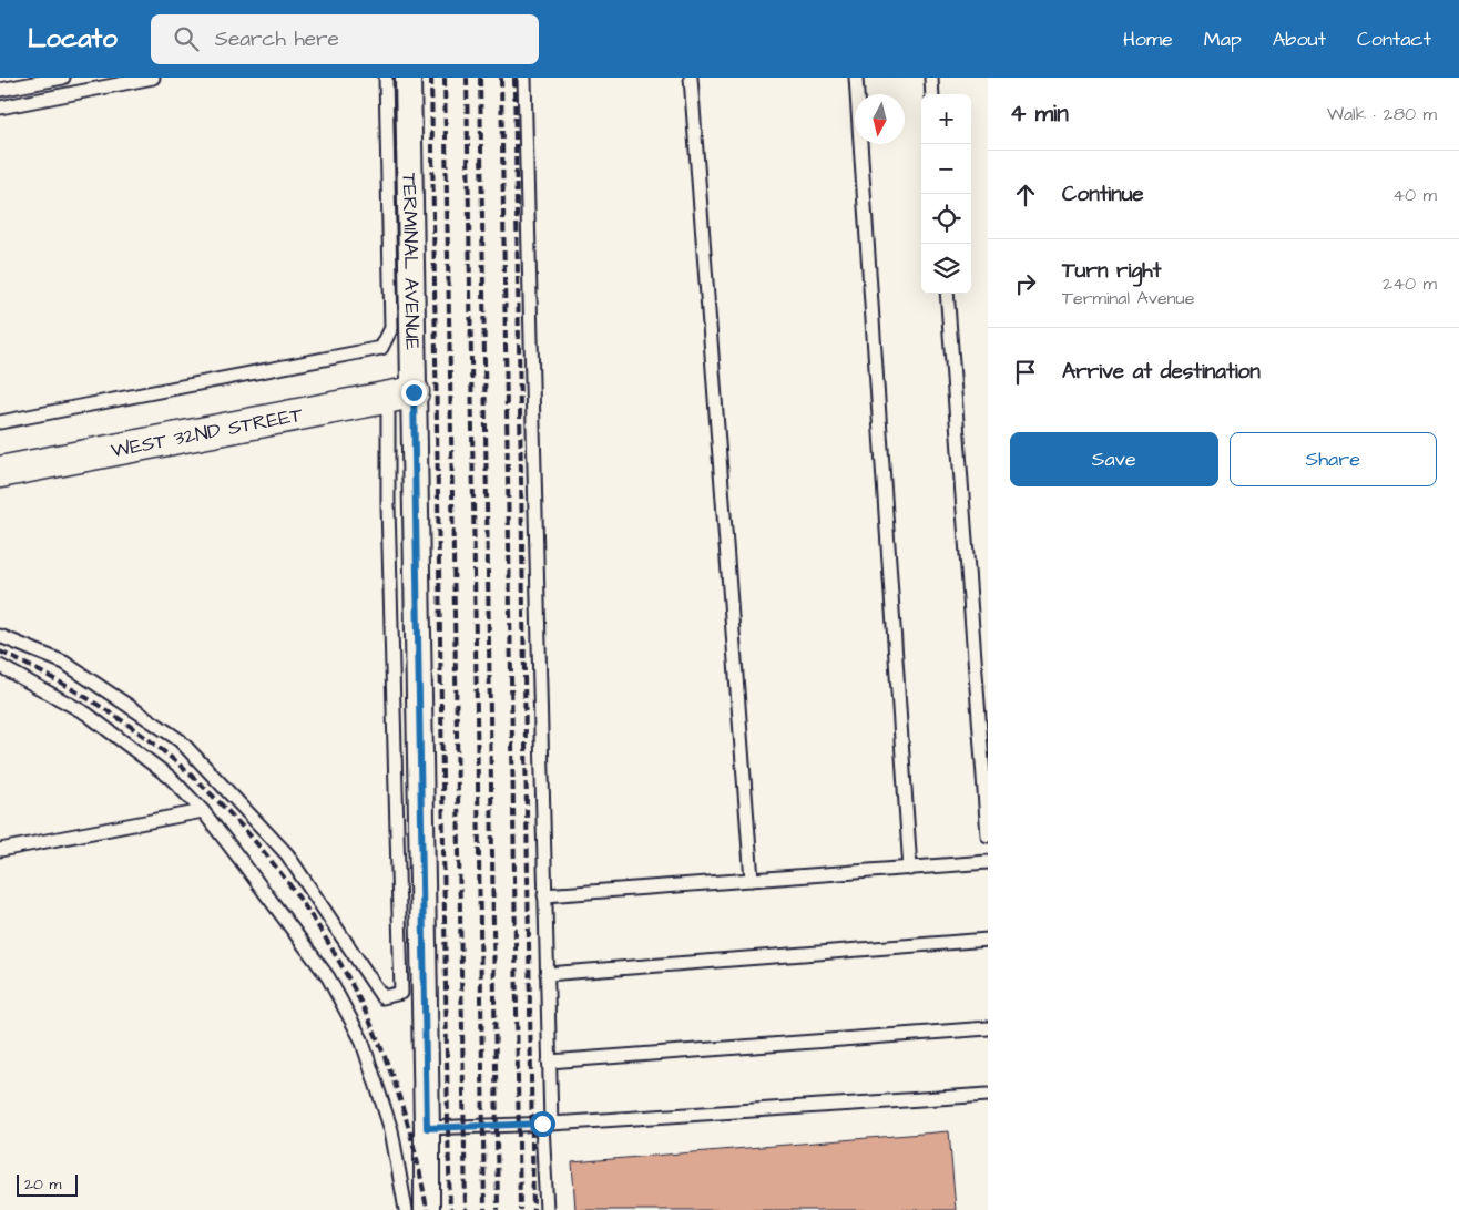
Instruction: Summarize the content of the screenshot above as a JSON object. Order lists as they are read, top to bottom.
{
  "streets": {
    "street": ["TERMINAL AVENUE", "WEST 32ND STREET"]
  },
  "crossings": [
    ["TERMINAL AVENUE", "WEST 32ND STREET"]
  ],
  "scale_bar": "20 m",
  "north": "bottom",
  "page": {
    "header": "Locato",
    "search": "Search here",
    "nav": [
      "Home",
      "Map",
      "About",
      "Contact"
    ],
    "heading": ["4 min", "Walk · 280 m"],
    "map_buttons": ["+", "−"],
    "list": [
      ["Continue", "40 m"],
      ["Turn right", "Terminal Avenue", "240 m"],
      "Arrive at destination"
    ],
    "buttons": ["Save", "Share"],
    "scale": "20 m"
  }
}
